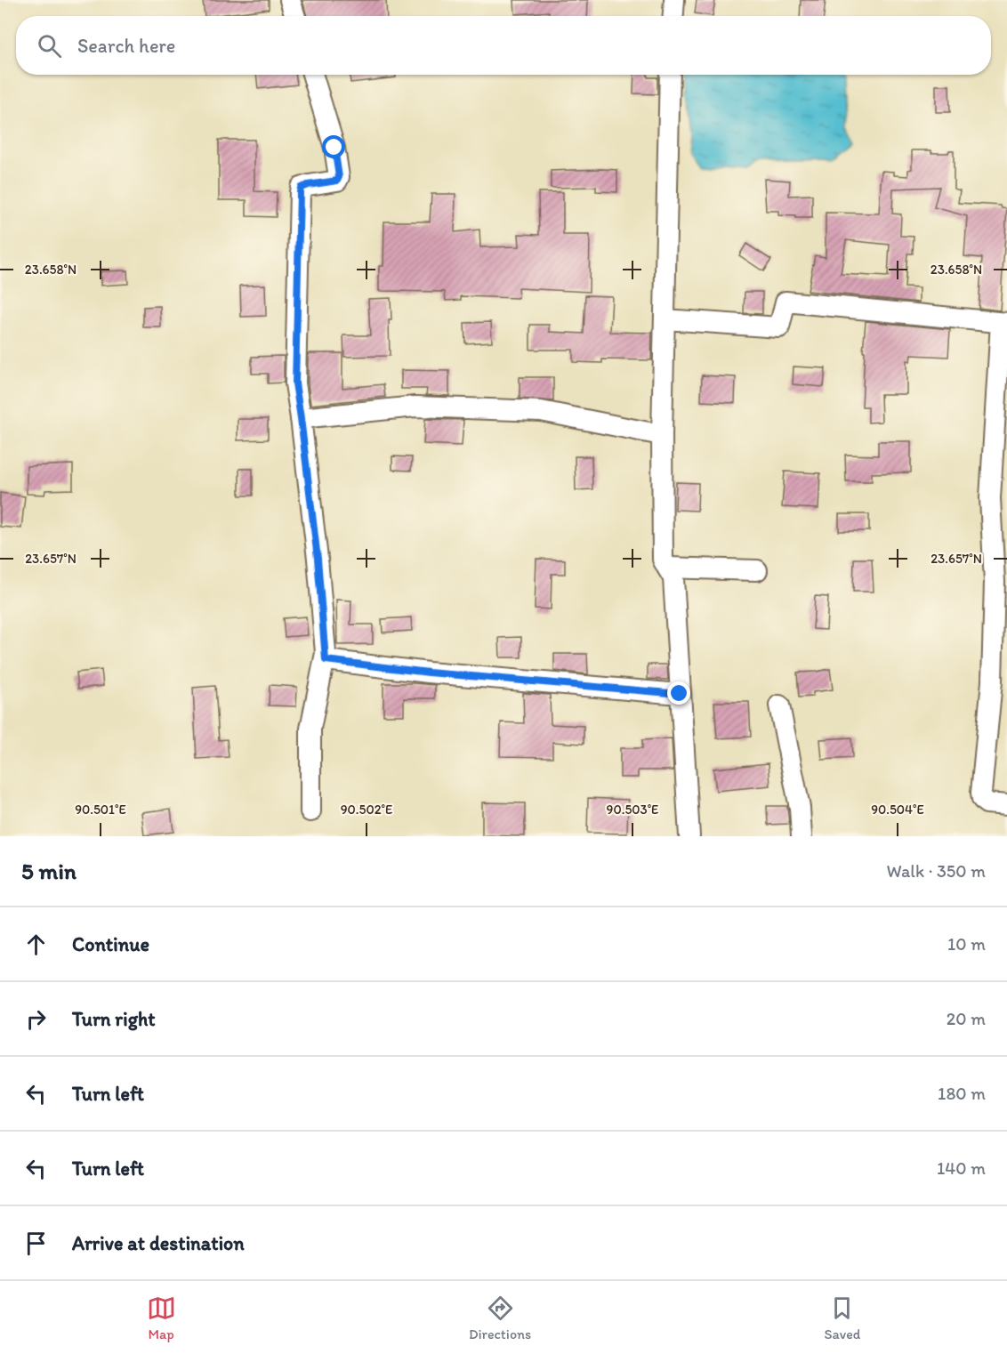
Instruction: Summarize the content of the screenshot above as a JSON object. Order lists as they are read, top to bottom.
{
  "page": {
    "search": "Search here",
    "heading": ["5 min", "Walk · 350 m"],
    "list": [
      ["Continue", "10 m"],
      ["Turn right", "20 m"],
      ["Turn left", "180 m"],
      ["Turn left", "140 m"],
      "Arrive at destination"
    ],
    "nav": ["Map", "Directions", "Saved"]
  },
  "coordinates": [
    "23.658°N",
    "23.657°N",
    "90.501°E",
    "90.502°E",
    "90.503°E",
    "90.504°E"
  ]
}
